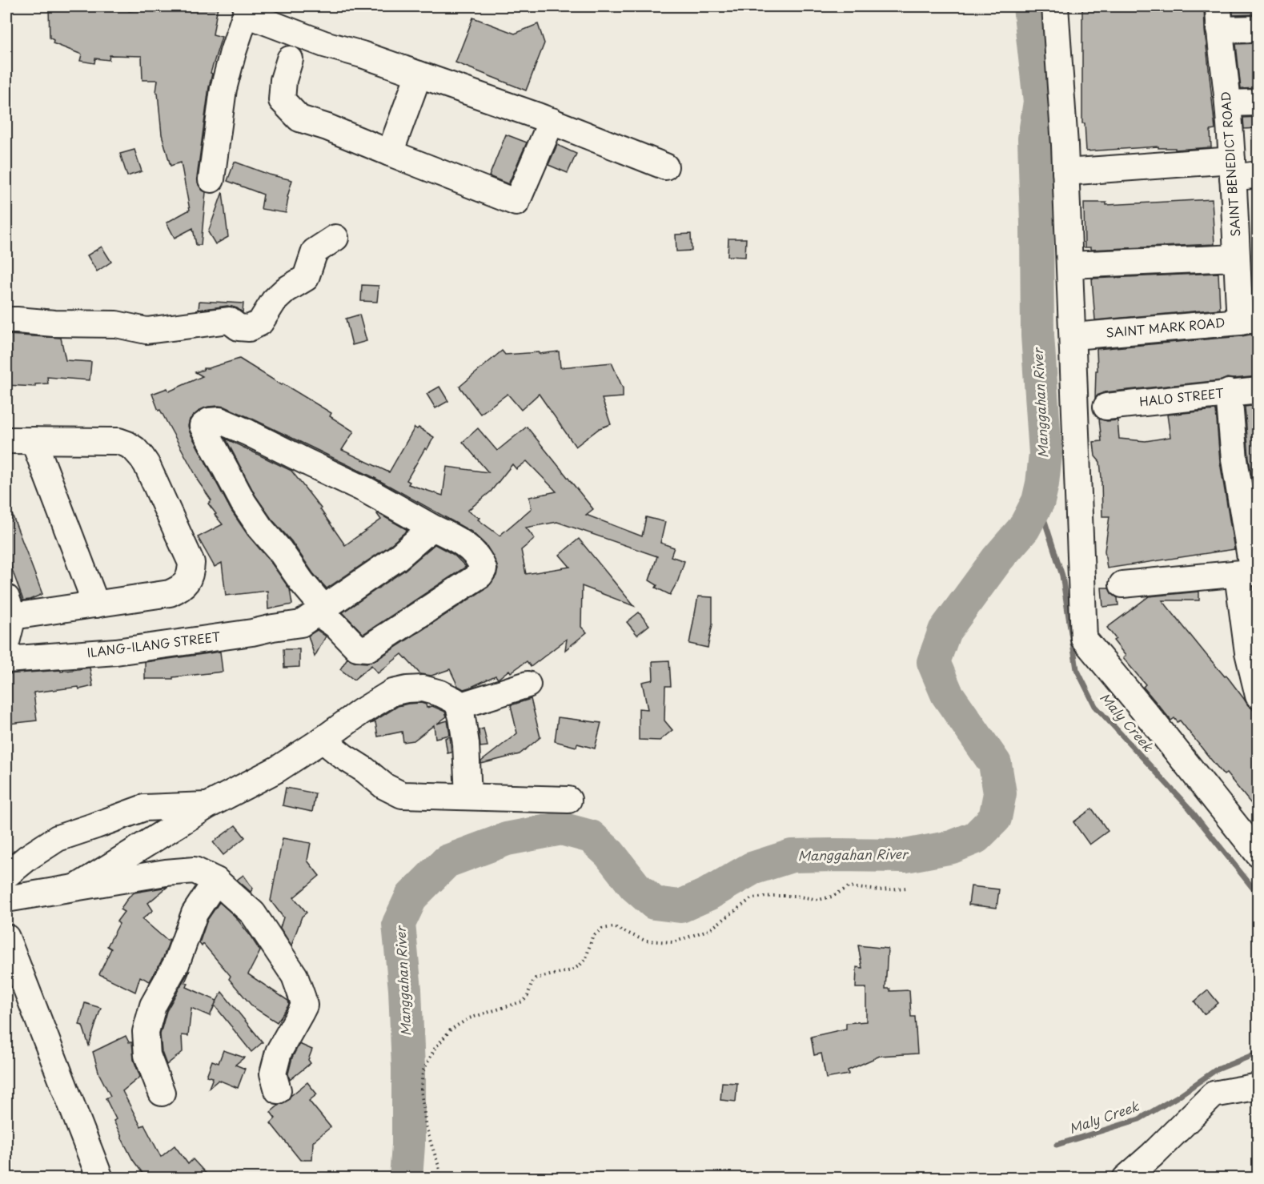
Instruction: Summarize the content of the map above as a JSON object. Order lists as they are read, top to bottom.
{
  "streets": {
    "street": [
      "SAINT BENEDICT ROAD",
      "SAINT MARK ROAD",
      "HALO STREET",
      "ILANG-ILANG STREET"
    ]
  },
  "crossings": [
    ["SAINT BENEDICT ROAD", "SAINT MARK ROAD"]
  ],
  "water": ["Manggahan River", "Maly Creek"]
}
